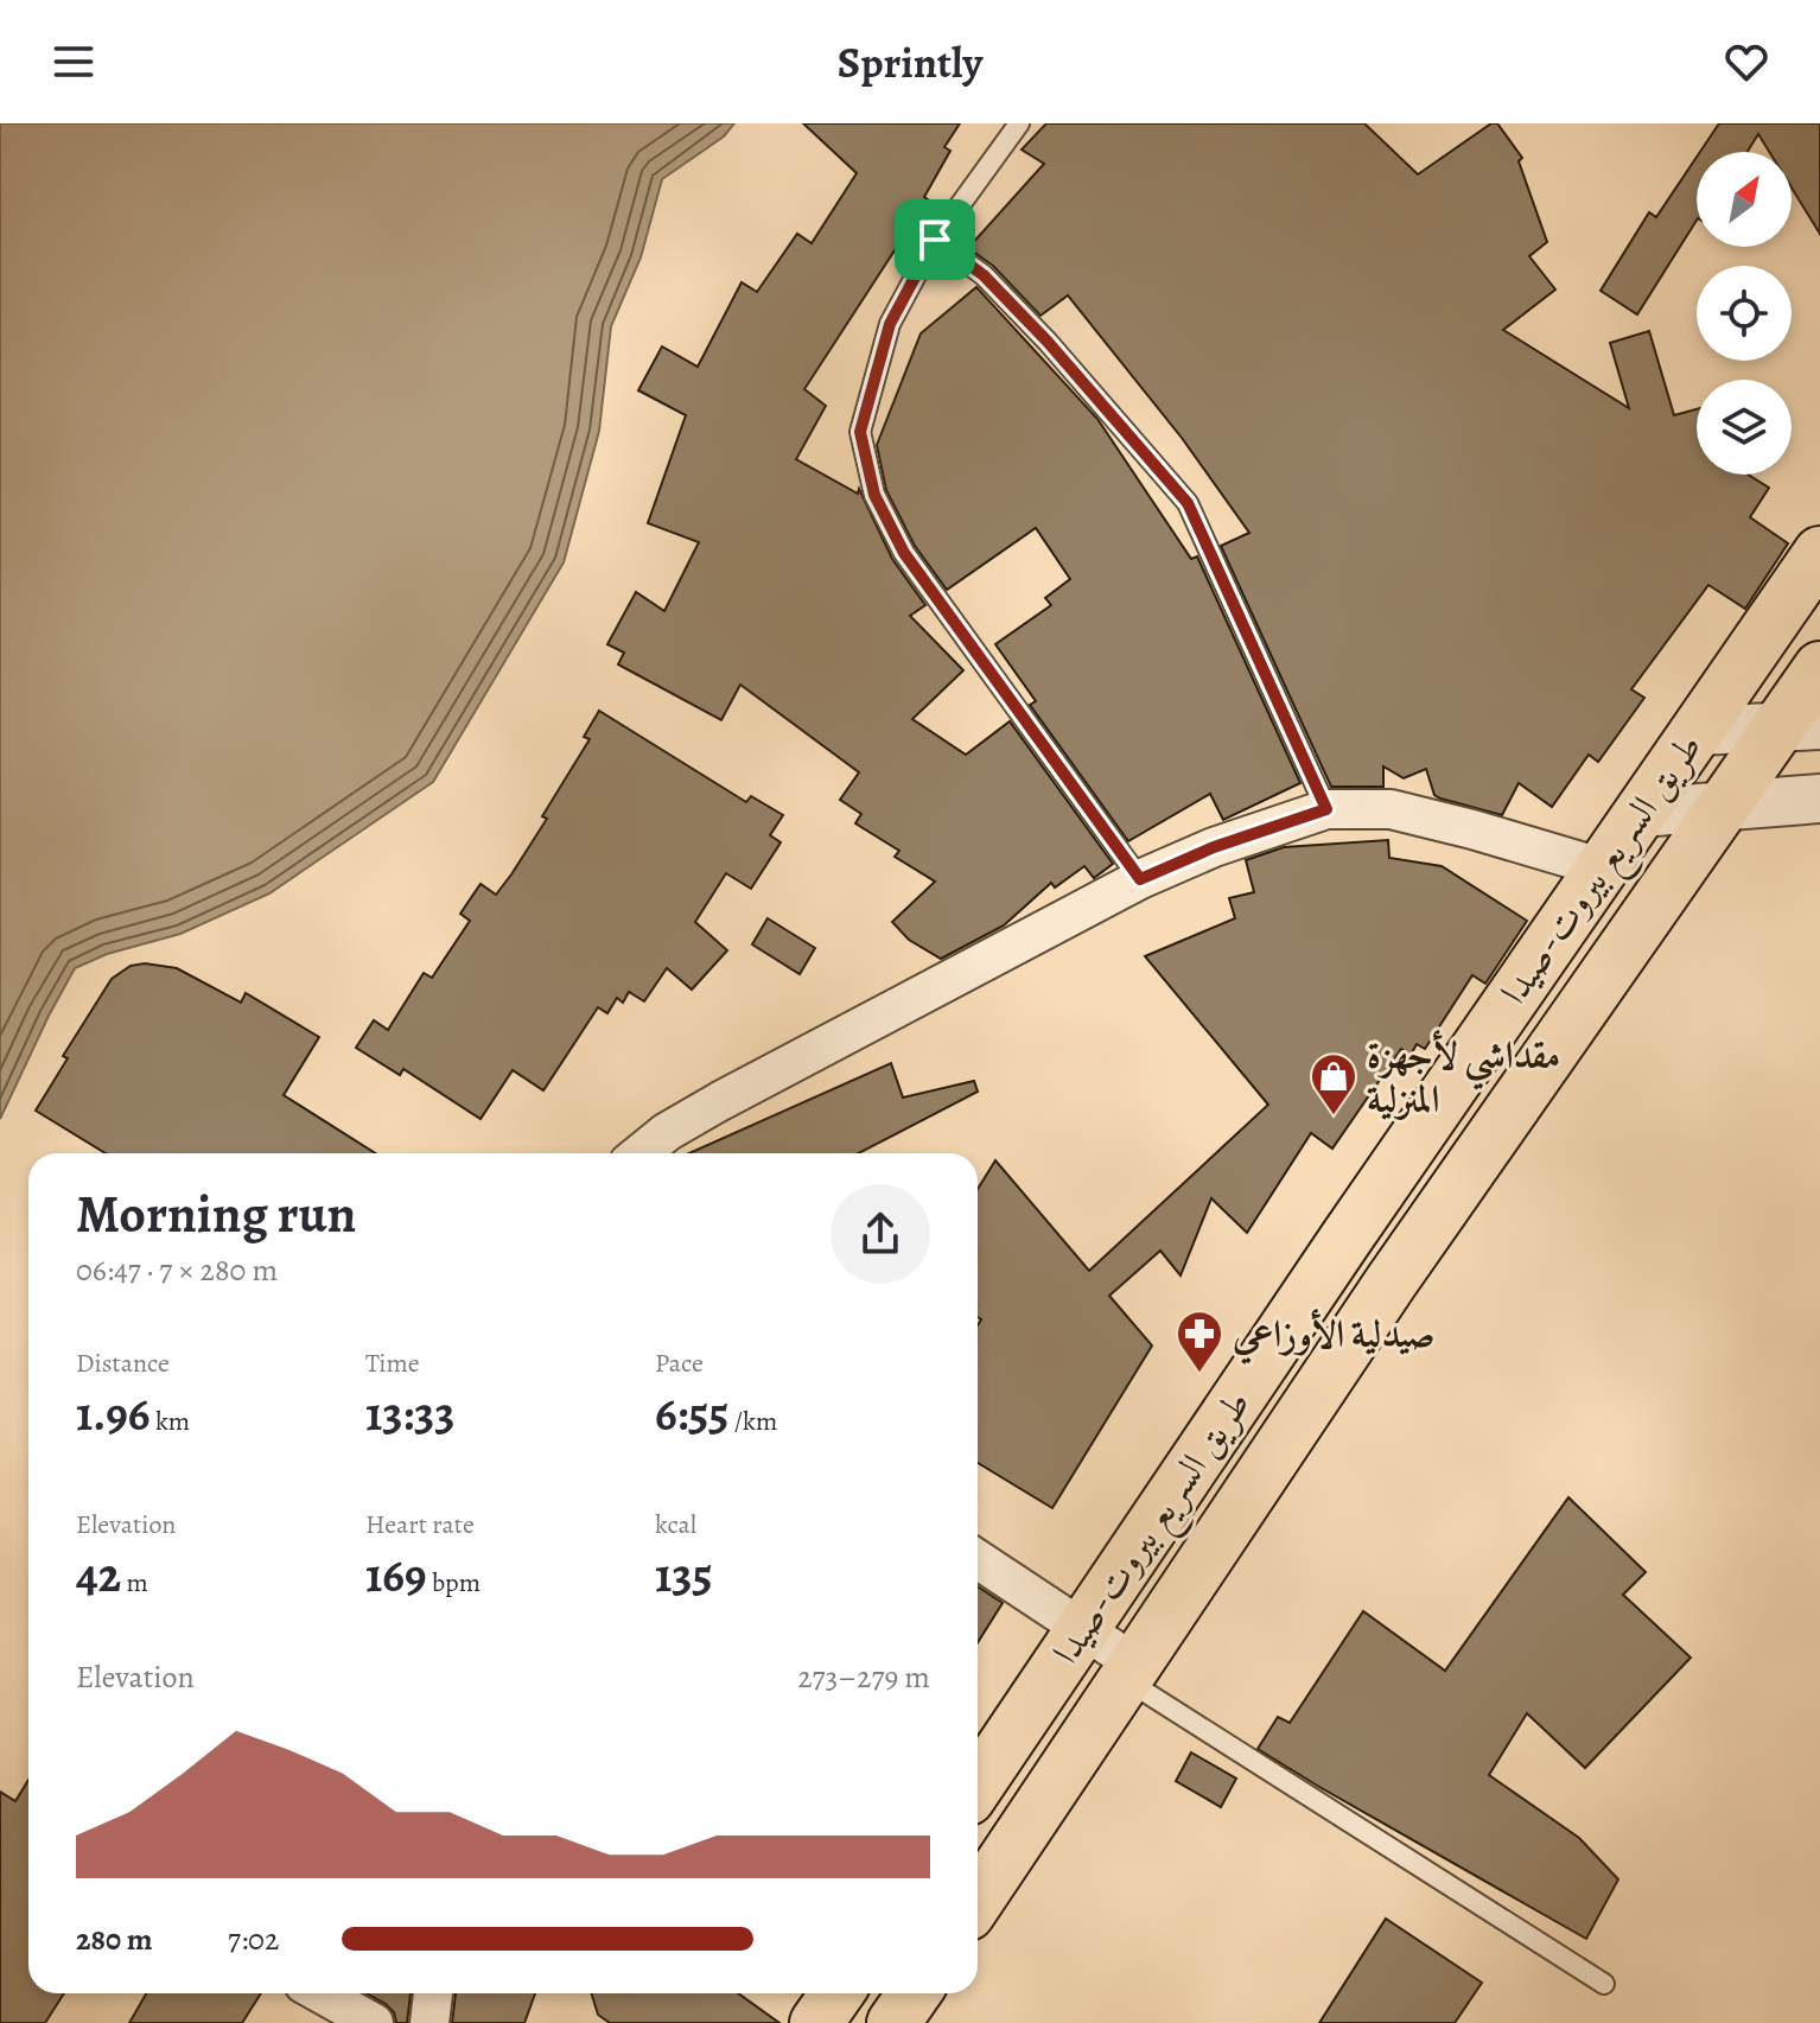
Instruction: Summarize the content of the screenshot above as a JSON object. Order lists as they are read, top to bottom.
{
  "streets": {
    "highway": ["طريق السريع بيروت-صيدا"]
  },
  "places": {
    "shop": ["مقداشي لأجهزة المنزلية"],
    "pharmacy": ["صيدلية الأوزاعي"]
  },
  "north": "top right",
  "page": {
    "header": "Sprintly",
    "heading": ["Morning run", "06:47 · 7 × 280 m"],
    "stats": [
      ["Distance", "1.96 km"],
      ["Time", "13:33"],
      ["Pace", "6:55 /km"],
      ["Elevation", "42 m"],
      ["Heart rate", "169 bpm"],
      ["kcal", "135"]
    ],
    "chart": ["Elevation", "273–279 m"],
    "list": [
      {
        "name": "280 m",
        "note": "7:02"
      }
    ]
  }
}
